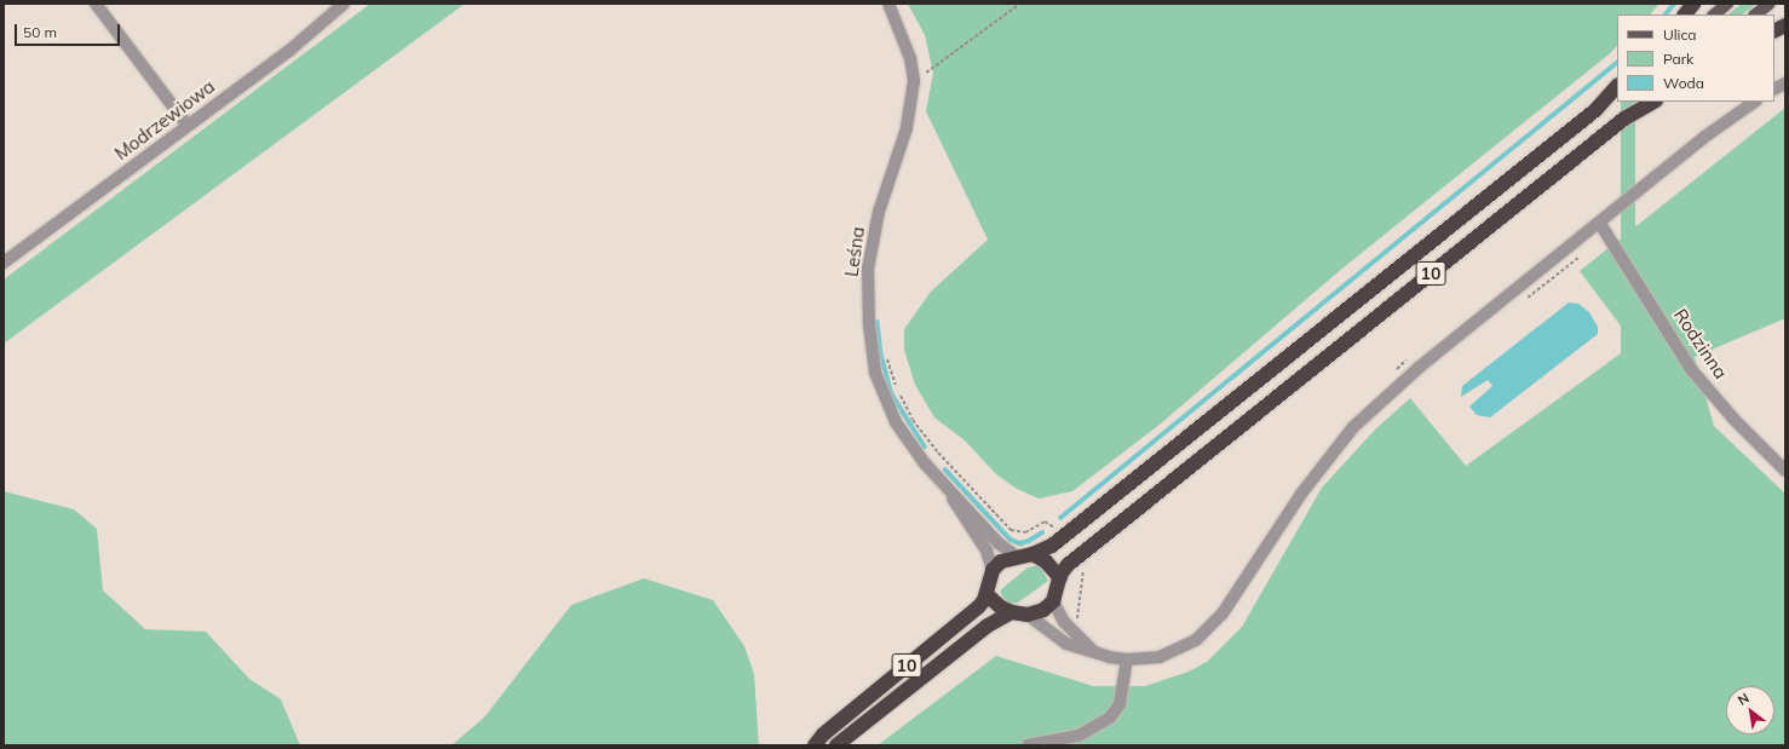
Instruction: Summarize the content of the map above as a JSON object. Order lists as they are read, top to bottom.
{
  "streets": {
    "highway": ["10"],
    "street": ["Modrzewiowa", "Leśna", "Rodzinna"]
  },
  "crossings": [
    ["Leśna", "10"]
  ],
  "legend": ["Ulica", "Park", "Woda"],
  "scale_bar": "50 m",
  "north": "top left"
}
